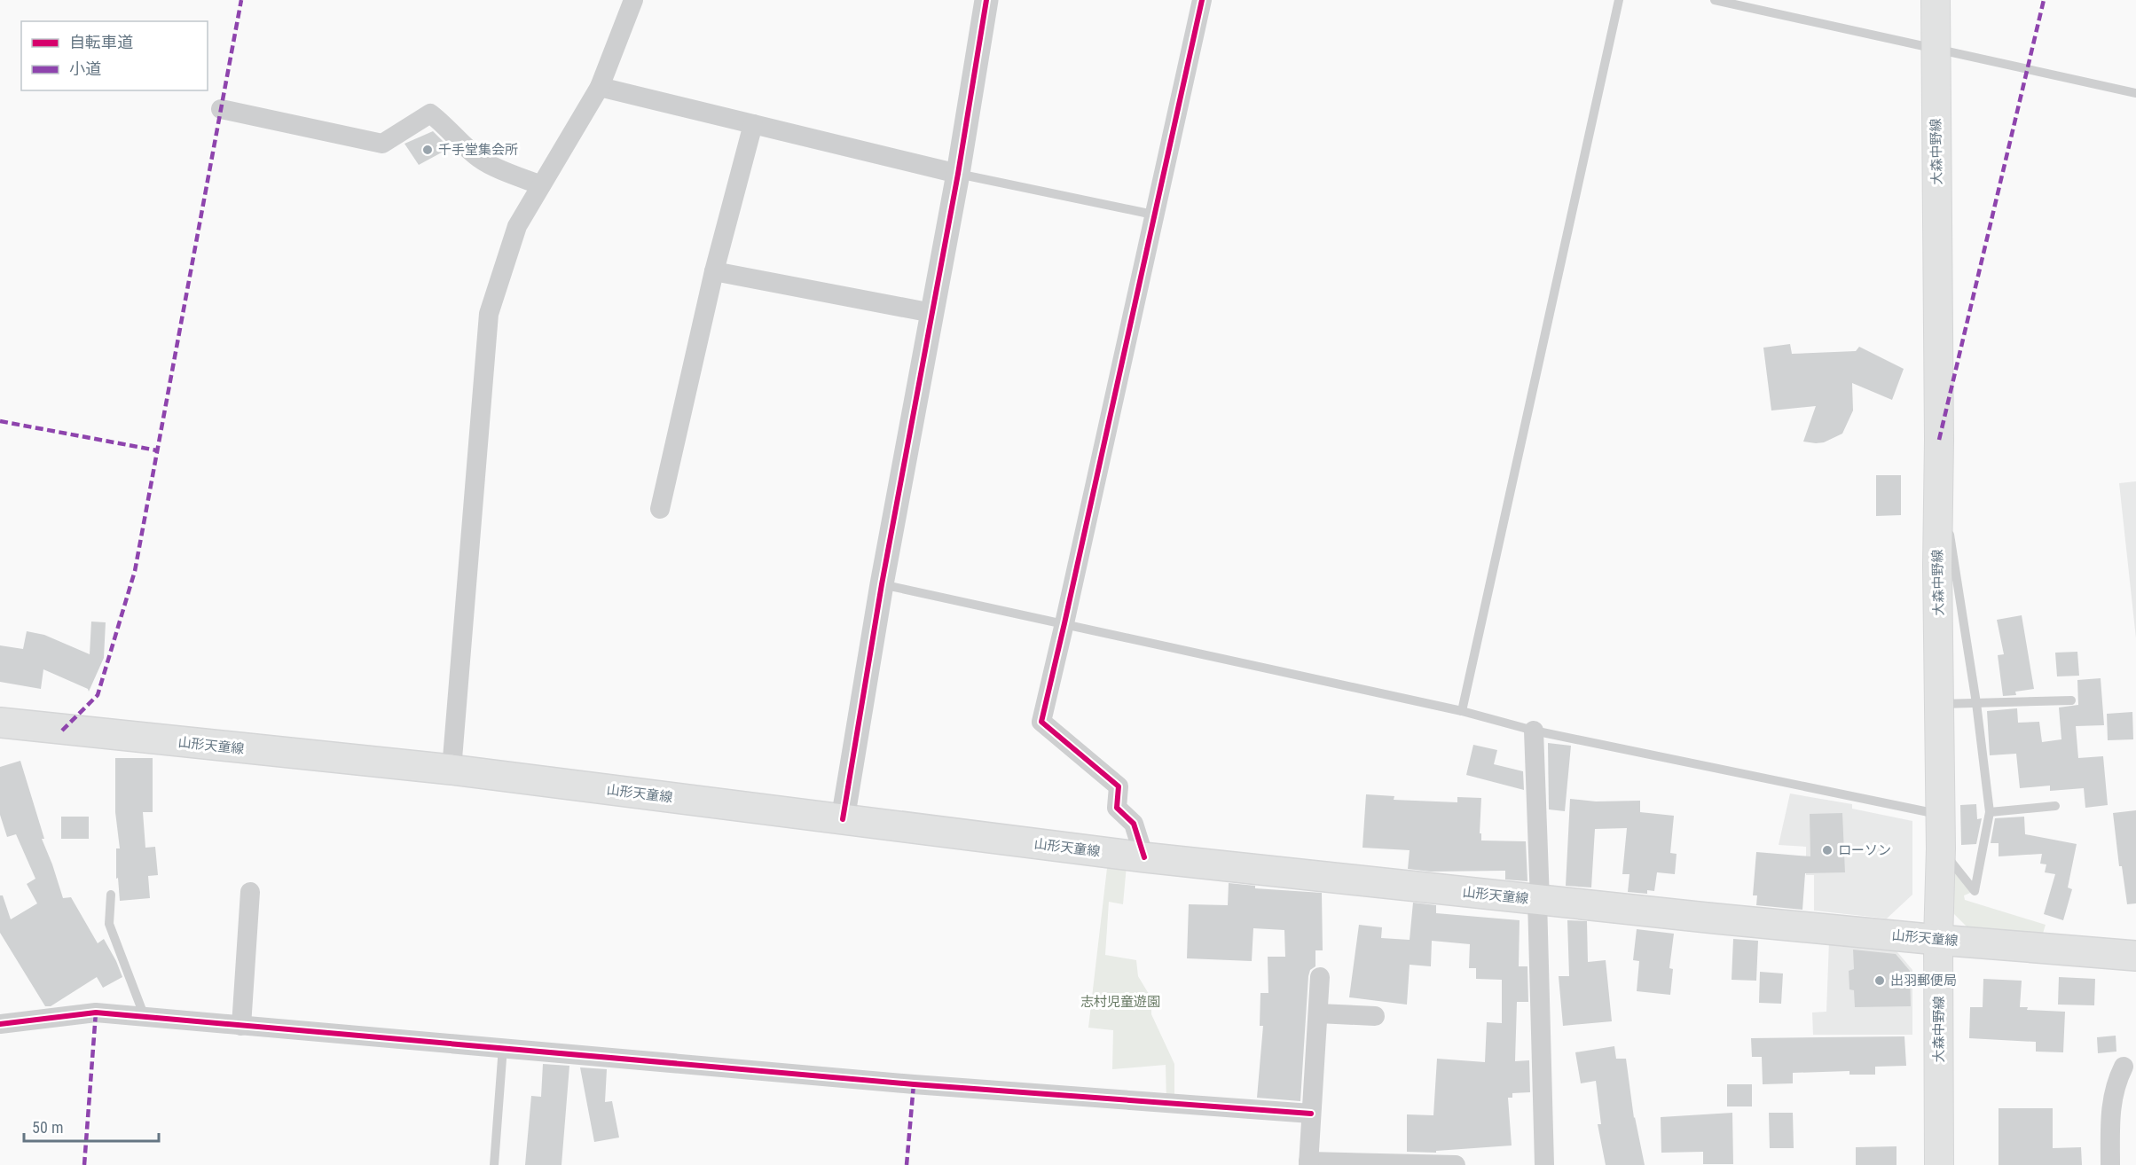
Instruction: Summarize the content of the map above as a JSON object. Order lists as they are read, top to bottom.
{
  "streets": {
    "main road": ["大森中野線", "山形天童線"]
  },
  "crossings": [
    ["大森中野線", "山形天童線"]
  ],
  "parks": ["志村児童遊園"],
  "places": ["千手堂集会所", "ローソン", "出羽郵便局"],
  "legend": ["自転車道", "小道"],
  "scale_bar": "50 m"
}
